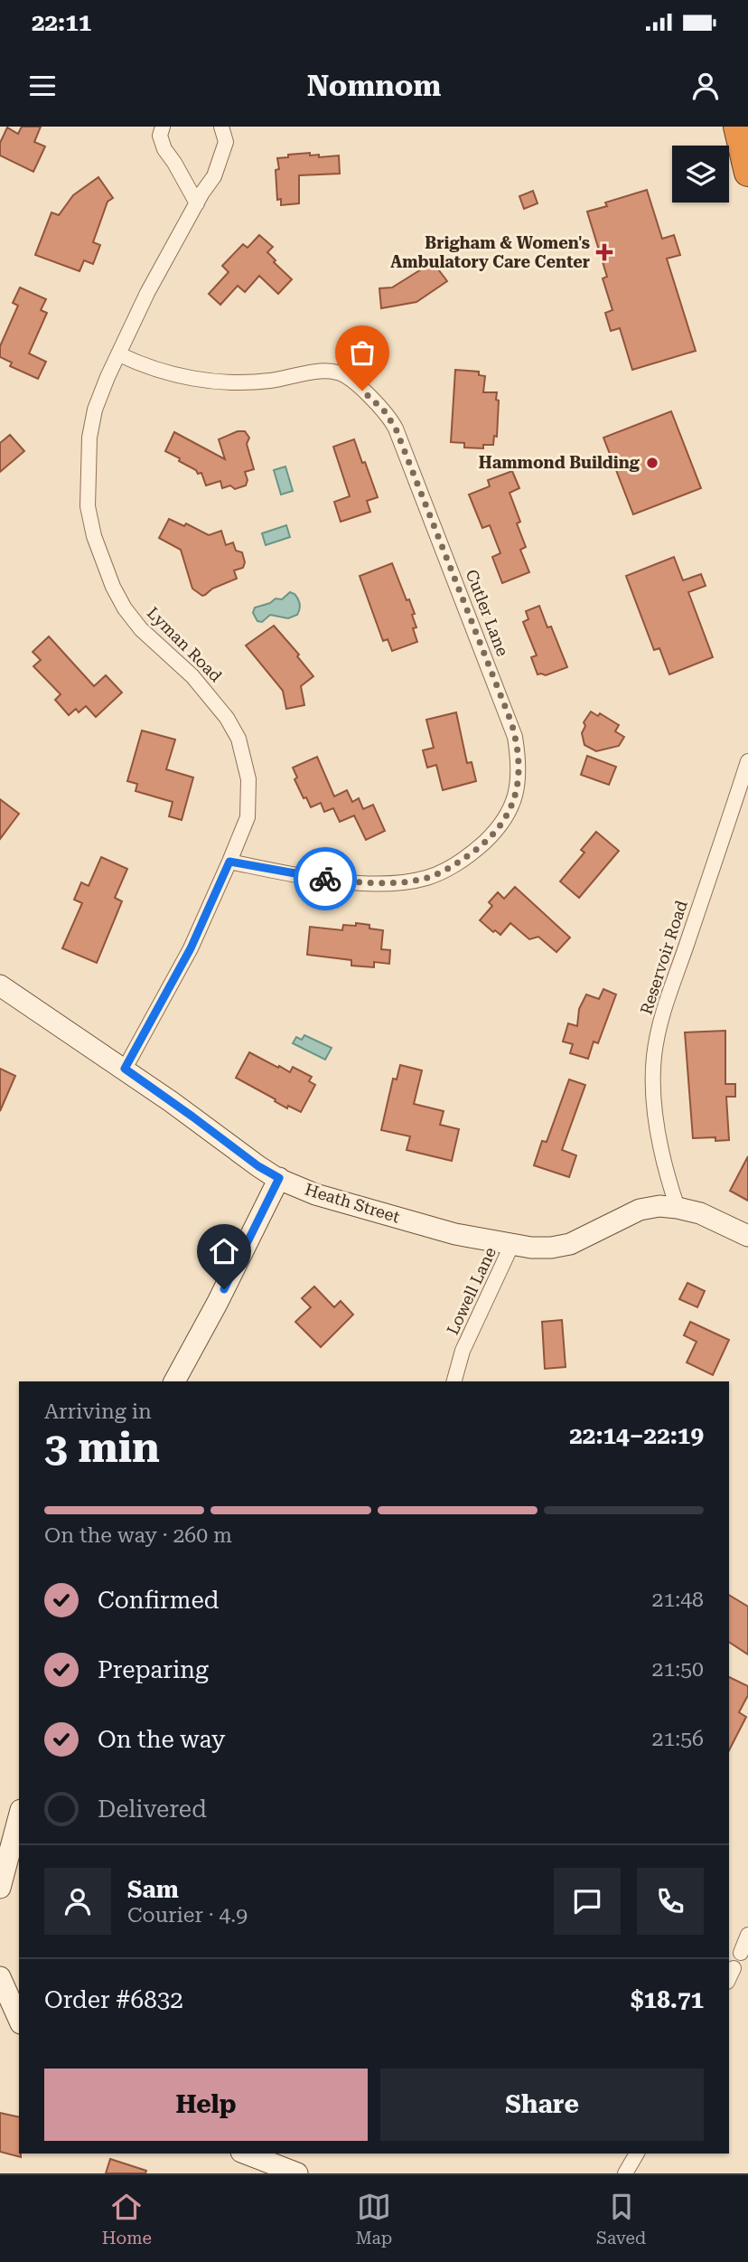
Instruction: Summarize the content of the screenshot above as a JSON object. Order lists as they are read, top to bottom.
{
  "streets": {
    "street": [
      "Cutler Lane",
      "Lyman Road",
      "Reservoir Road",
      "Heath Street",
      "Lowell Lane"
    ]
  },
  "crossings": [
    ["Cutler Lane", "Lyman Road"],
    ["Lyman Road", "Heath Street"],
    ["Reservoir Road", "Heath Street"],
    ["Heath Street", "Lowell Lane"]
  ],
  "places": {
    "health": ["Brigham & Women's Ambulatory Care Center"],
    "other": ["Hammond Building"]
  },
  "page": {
    "status": "22:11",
    "header": "Nomnom",
    "heading": ["3 min", "Arriving in", "22:14–22:19"],
    "panel": [
      "Sam",
      "Courier · 4.9",
      "Order #6832",
      "$18.71"
    ],
    "bar": "On the way · 260 m",
    "list": [
      ["Confirmed", "21:48"],
      ["Preparing", "21:50"],
      ["On the way", "21:56"],
      "Delivered"
    ],
    "buttons": ["Help", "Share"],
    "tabs": ["Home", "Map", "Saved"]
  }
}
